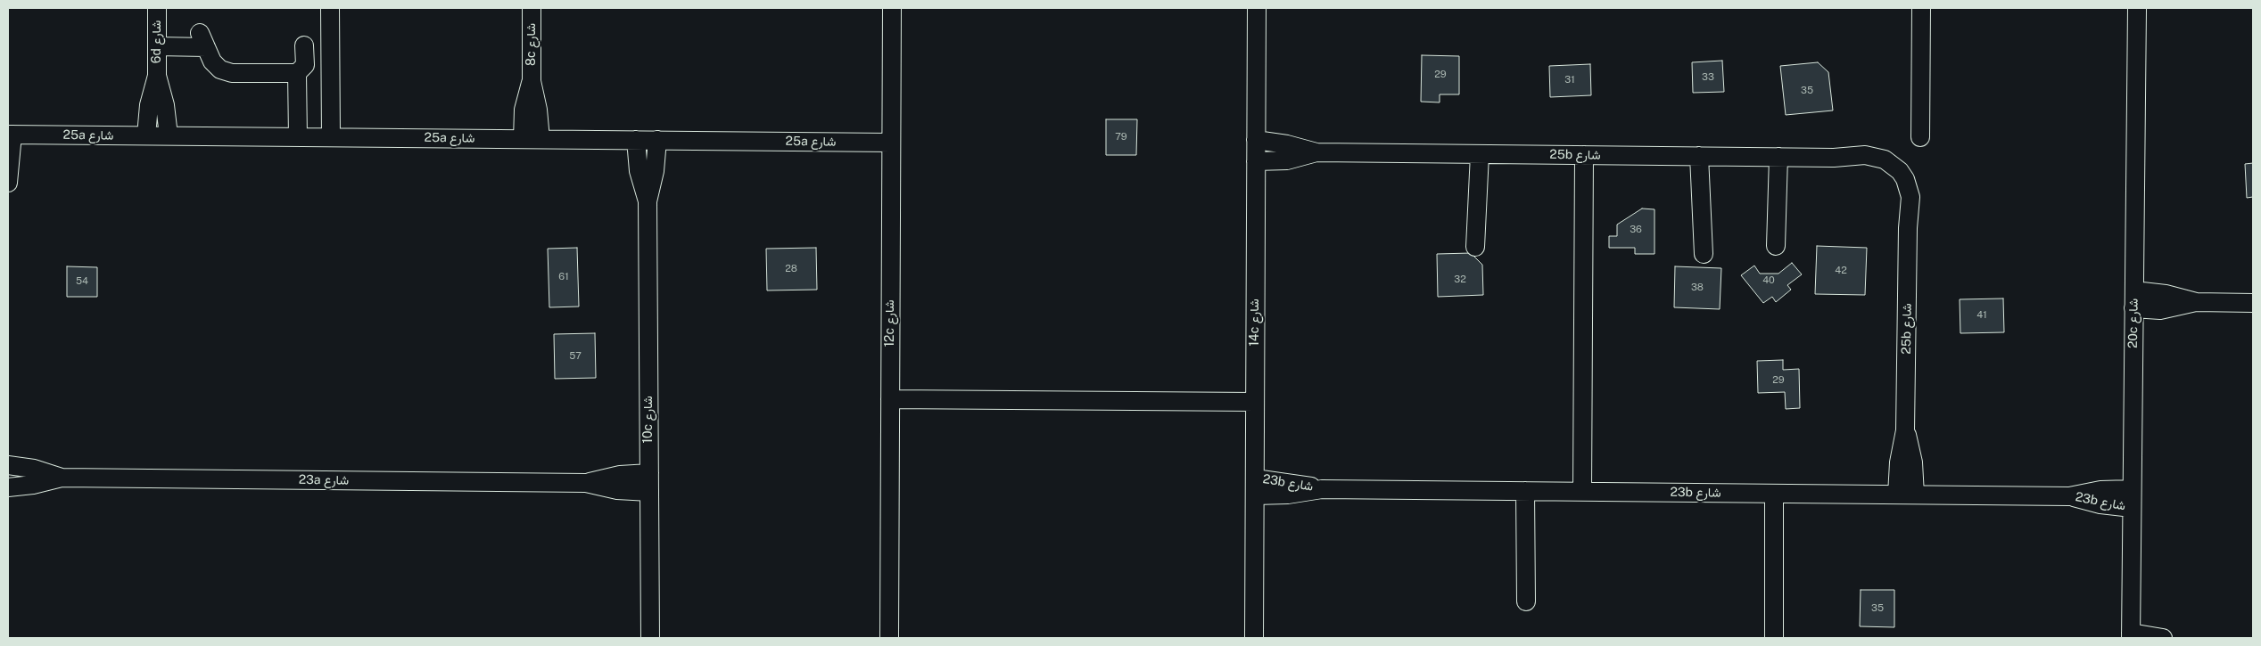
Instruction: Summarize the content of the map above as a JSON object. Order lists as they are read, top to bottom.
{
  "streets": {
    "street": [
      "6d شارع",
      "8c شارع",
      "25a شارع",
      "25b شارع",
      "14c شارع",
      "12c شارع",
      "20c شارع",
      "10c شارع",
      "23a شارع",
      "23b شارع"
    ]
  },
  "crossings": [
    ["6d شارع", "25a شارع"],
    ["8c شارع", "25a شارع"],
    ["25a شارع", "12c شارع"],
    ["25a شارع", "10c شارع"],
    ["25b شارع", "14c شارع"],
    ["25b شارع", "23b شارع"],
    ["14c شارع", "23b شارع"],
    ["20c شارع", "23b شارع"],
    ["10c شارع", "23a شارع"]
  ],
  "house_numbers": [
    "29",
    "33",
    "31",
    "35",
    "79",
    "36",
    "28",
    "42",
    "61",
    "32",
    "40",
    "54",
    "38",
    "41",
    "57",
    "29",
    "35"
  ]
}
